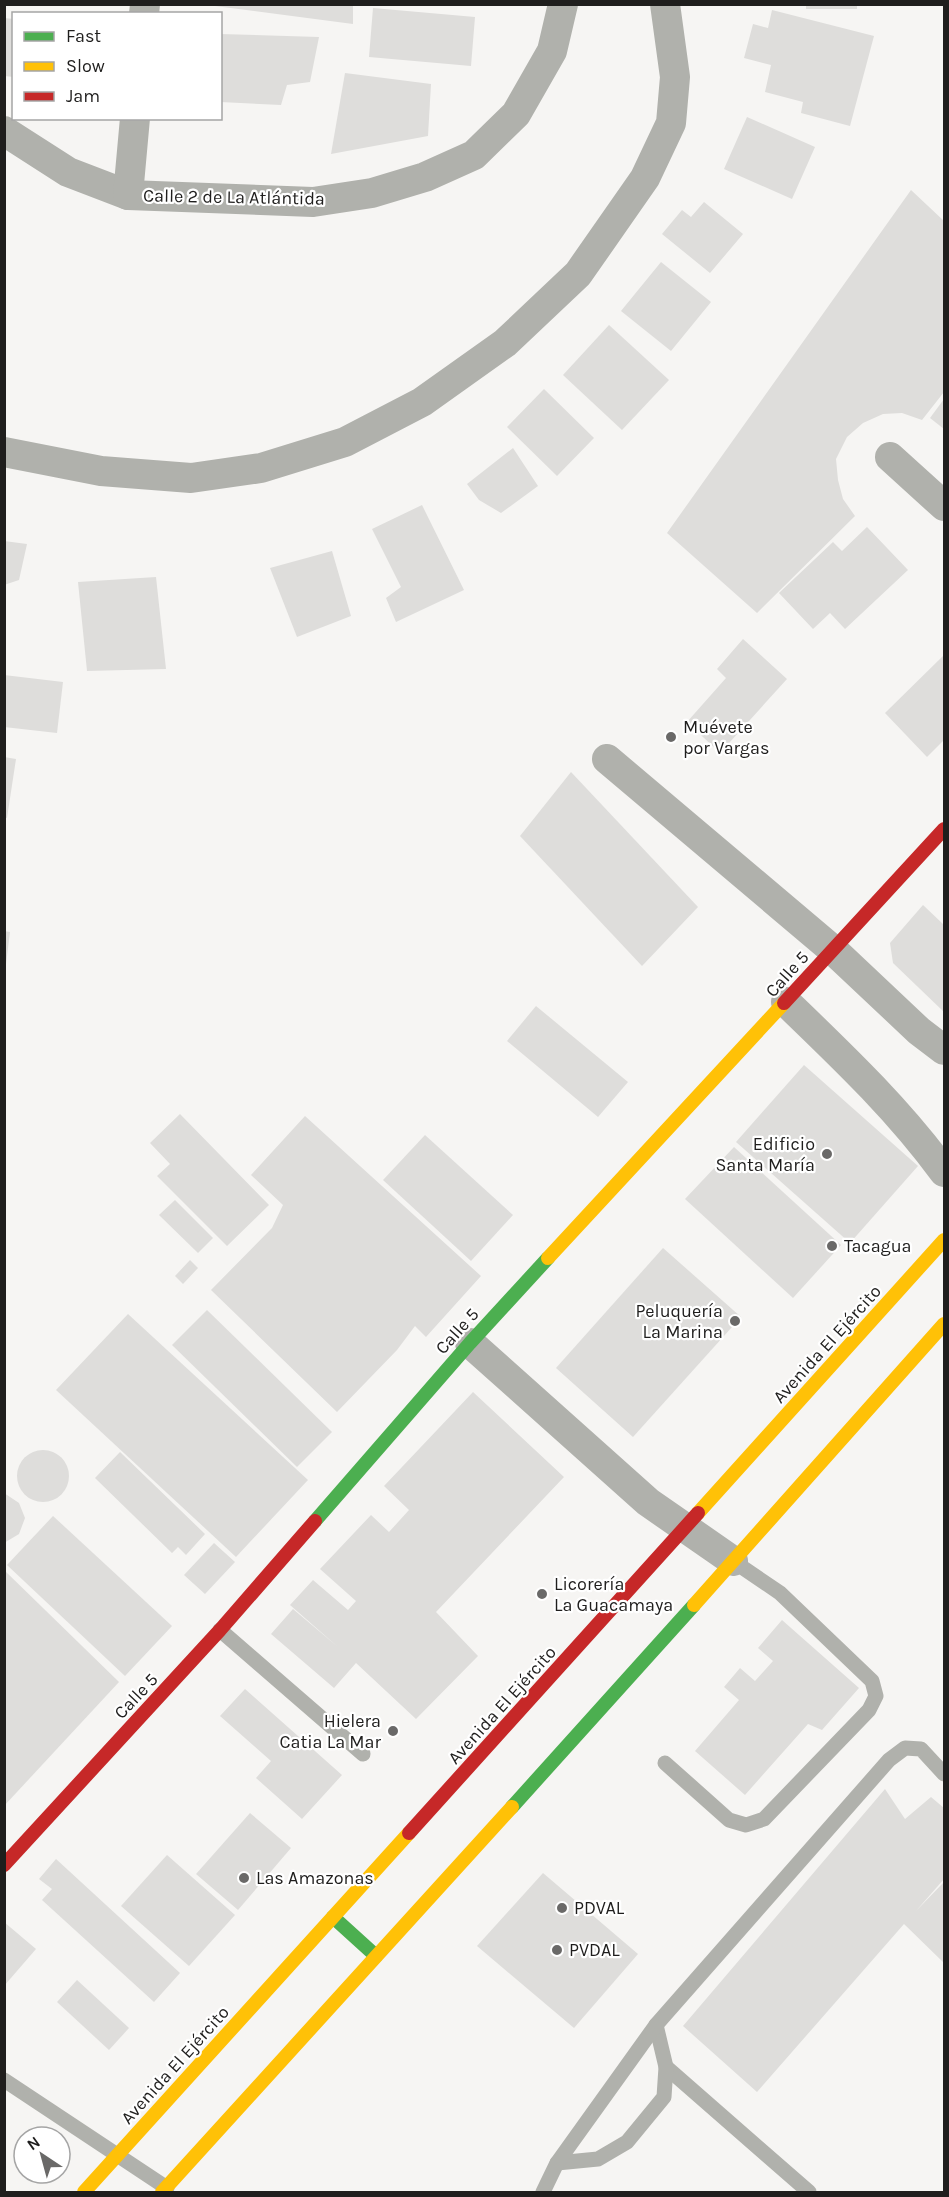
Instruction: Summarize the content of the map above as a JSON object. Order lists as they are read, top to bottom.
{
  "streets": {
    "main road": ["Calle 5", "Avenida El Ejército"],
    "street": ["Calle 2 de La Atlántida"]
  },
  "places": [
    "Muévete por Vargas",
    "Edificio Santa María",
    "Tacagua",
    "Peluquería La Marina",
    "Licorería La Guacamaya",
    "Hielera Catia La Mar",
    "Las Amazonas",
    "PDVAL",
    "PVDAL"
  ],
  "legend": ["Fast", "Slow", "Jam"],
  "north": "top left"
}
